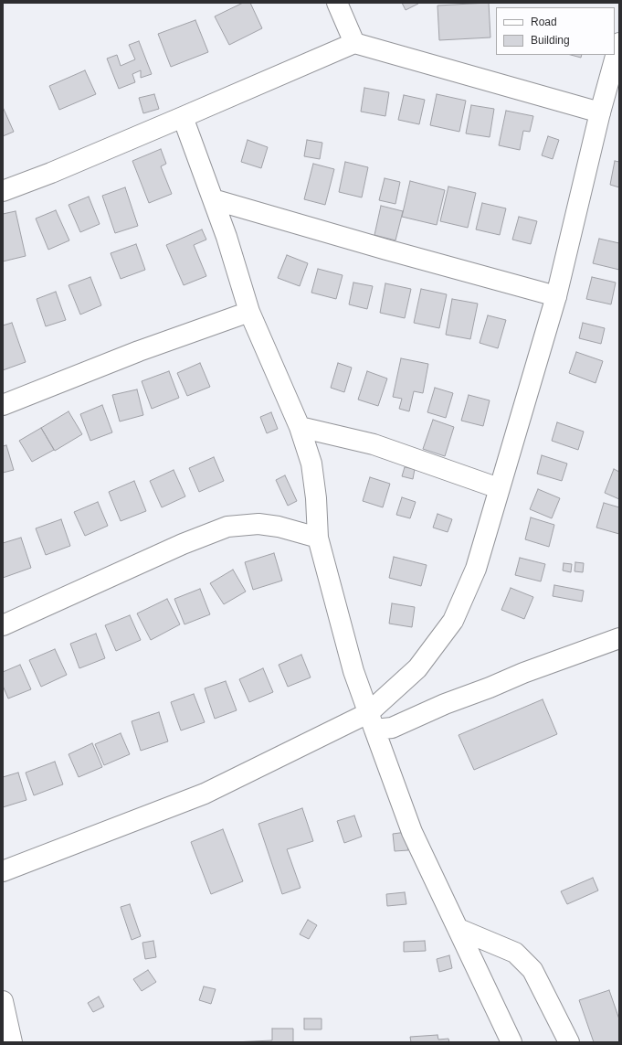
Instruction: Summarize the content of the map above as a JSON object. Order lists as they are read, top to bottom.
{
  "legend": ["Road", "Building"]
}
